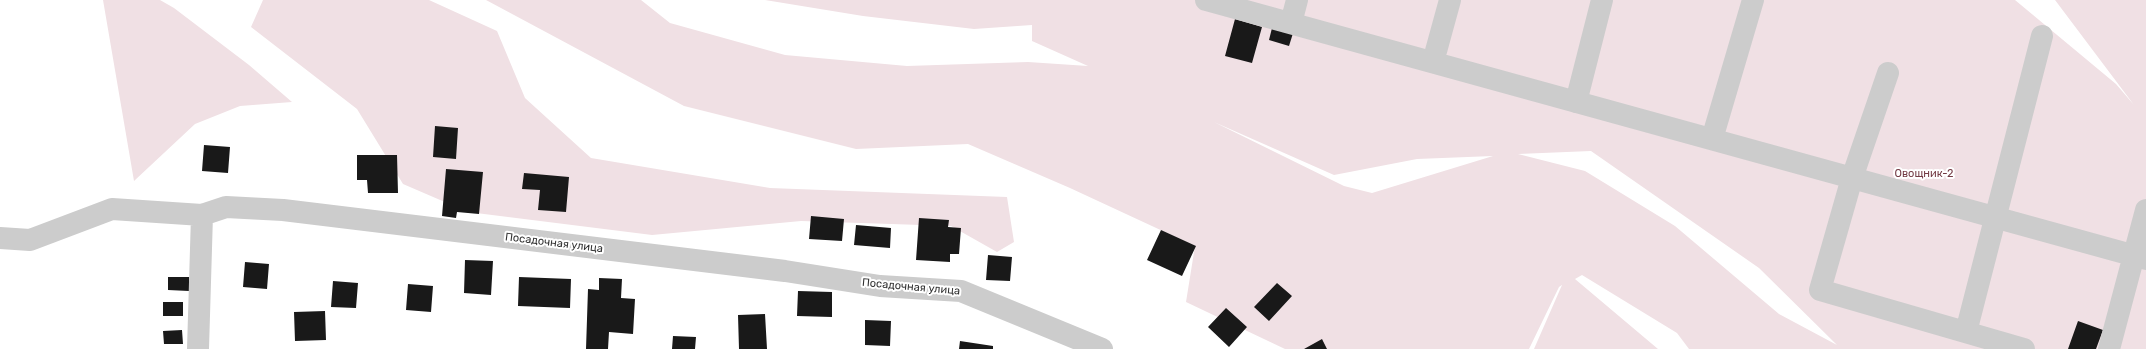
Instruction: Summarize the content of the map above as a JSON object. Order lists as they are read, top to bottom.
{
  "streets": {
    "street": ["Посадочная улица"]
  },
  "parks": ["Овощник-2"]
}
